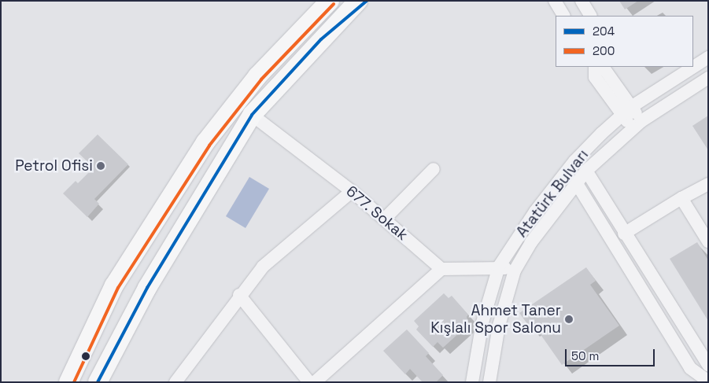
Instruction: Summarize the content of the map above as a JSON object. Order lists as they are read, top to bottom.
{
  "streets": {
    "street": ["Atatürk Bulvarı", "677. Sokak"]
  },
  "places": ["Petrol Ofisi", "Ahmet Taner Kışlalı Spor Salonu"],
  "lines": ["transit line 204", "transit line 200"],
  "legend": ["204", "200"],
  "scale_bar": "50 m"
}
